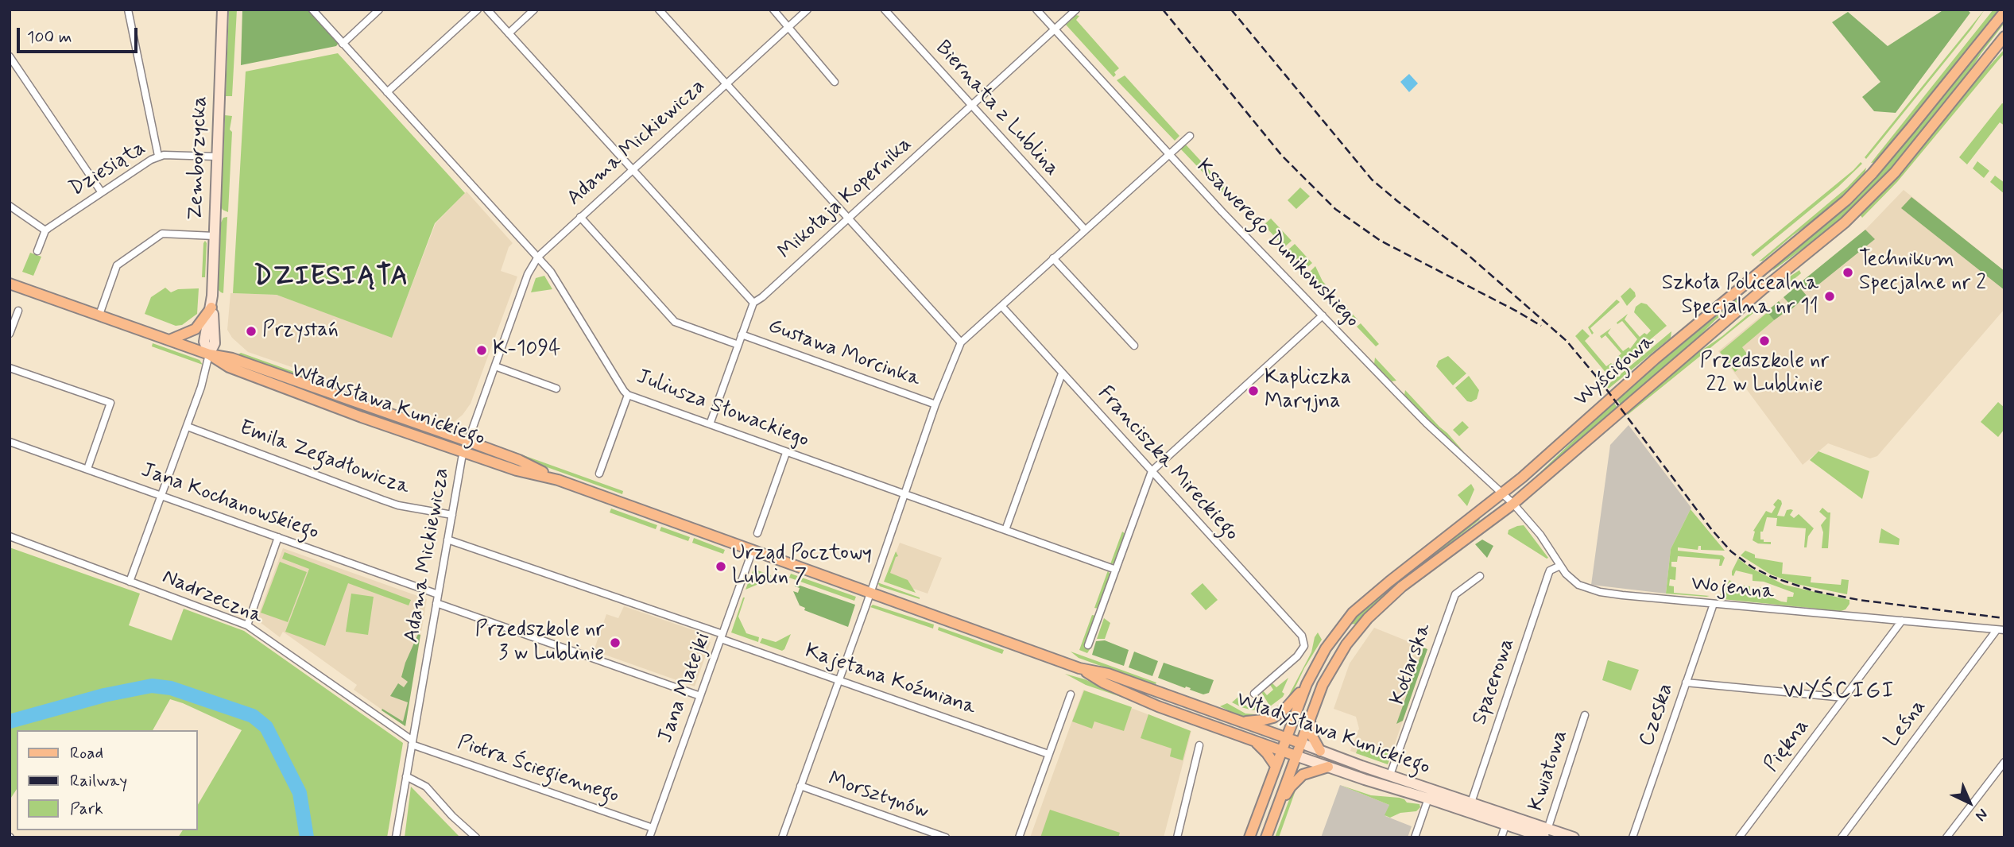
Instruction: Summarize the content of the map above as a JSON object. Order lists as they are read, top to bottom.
{
  "streets": {
    "main road": ["Zemborzycka", "Wyścigowa", "Władysława Kunickiego"],
    "street": [
      "Biernata z Lublina",
      "Adama Mickiewicza",
      "Dziesiąta",
      "Mikołaja Kopernika",
      "Ksawerego Dunikowskiego",
      "Gustawa Morcinka",
      "Juliusza Słowackiego",
      "Emila Zegadłowicza",
      "Franciszka Mireckiego",
      "Jana Kochanowskiego",
      "Wojenna",
      "Nadrzeczna",
      "Kotlarska",
      "Kajetana Koźmiana",
      "Spacerowa",
      "Jana Matejki",
      "Czeska",
      "Leśna",
      "Piękna",
      "Piotra Ściegiennego",
      "Kwiatowa",
      "Morsztynów"
    ]
  },
  "crossings": [
    ["Biernata z Lublina", "Mikołaja Kopernika"],
    ["Adama Mickiewicza", "Gustawa Morcinka"],
    ["Adama Mickiewicza", "Władysława Kunickiego"],
    ["Adama Mickiewicza", "Juliusza Słowackiego"],
    ["Adama Mickiewicza", "Emila Zegadłowicza"],
    ["Adama Mickiewicza", "Jana Kochanowskiego"],
    ["Adama Mickiewicza", "Nadrzeczna"],
    ["Adama Mickiewicza", "Kajetana Koźmiana"],
    ["Adama Mickiewicza", "Piotra Ściegiennego"],
    ["Zemborzycka", "Dziesiąta"],
    ["Zemborzycka", "Władysława Kunickiego"],
    ["Mikołaja Kopernika", "Ksawerego Dunikowskiego"],
    ["Ksawerego Dunikowskiego", "Wyścigowa"],
    ["Ksawerego Dunikowskiego", "Wojenna"],
    ["Wyścigowa", "Władysława Kunickiego"],
    ["Wyścigowa", "Wojenna"],
    ["Władysława Kunickiego", "Kotlarska"],
    ["Władysława Kunickiego", "Spacerowa"],
    ["Władysława Kunickiego", "Jana Matejki"],
    ["Władysława Kunickiego", "Kwiatowa"],
    ["Wojenna", "Spacerowa"],
    ["Wojenna", "Czeska"],
    ["Wojenna", "Leśna"],
    ["Wojenna", "Piękna"],
    ["Nadrzeczna", "Piotra Ściegiennego"],
    ["Kajetana Koźmiana", "Jana Matejki"],
    ["Jana Matejki", "Piotra Ściegiennego"]
  ],
  "districts": ["DZIESIĄTA", "WYŚCIGI"],
  "places": [
    "Technikum Specjalne nr 2",
    "Szkoła Policealna Specjalna nr 11",
    "Przystań",
    "Przedszkole nr 22 w Lublinie",
    "K-1094",
    "Kapliczka Maryjna",
    "Urząd Pocztowy Lublin 7",
    "Przedszkole nr 3 w Lublinie"
  ],
  "legend": ["Road", "Railway", "Park"],
  "scale_bar": "100 m",
  "north": "bottom right"
}
